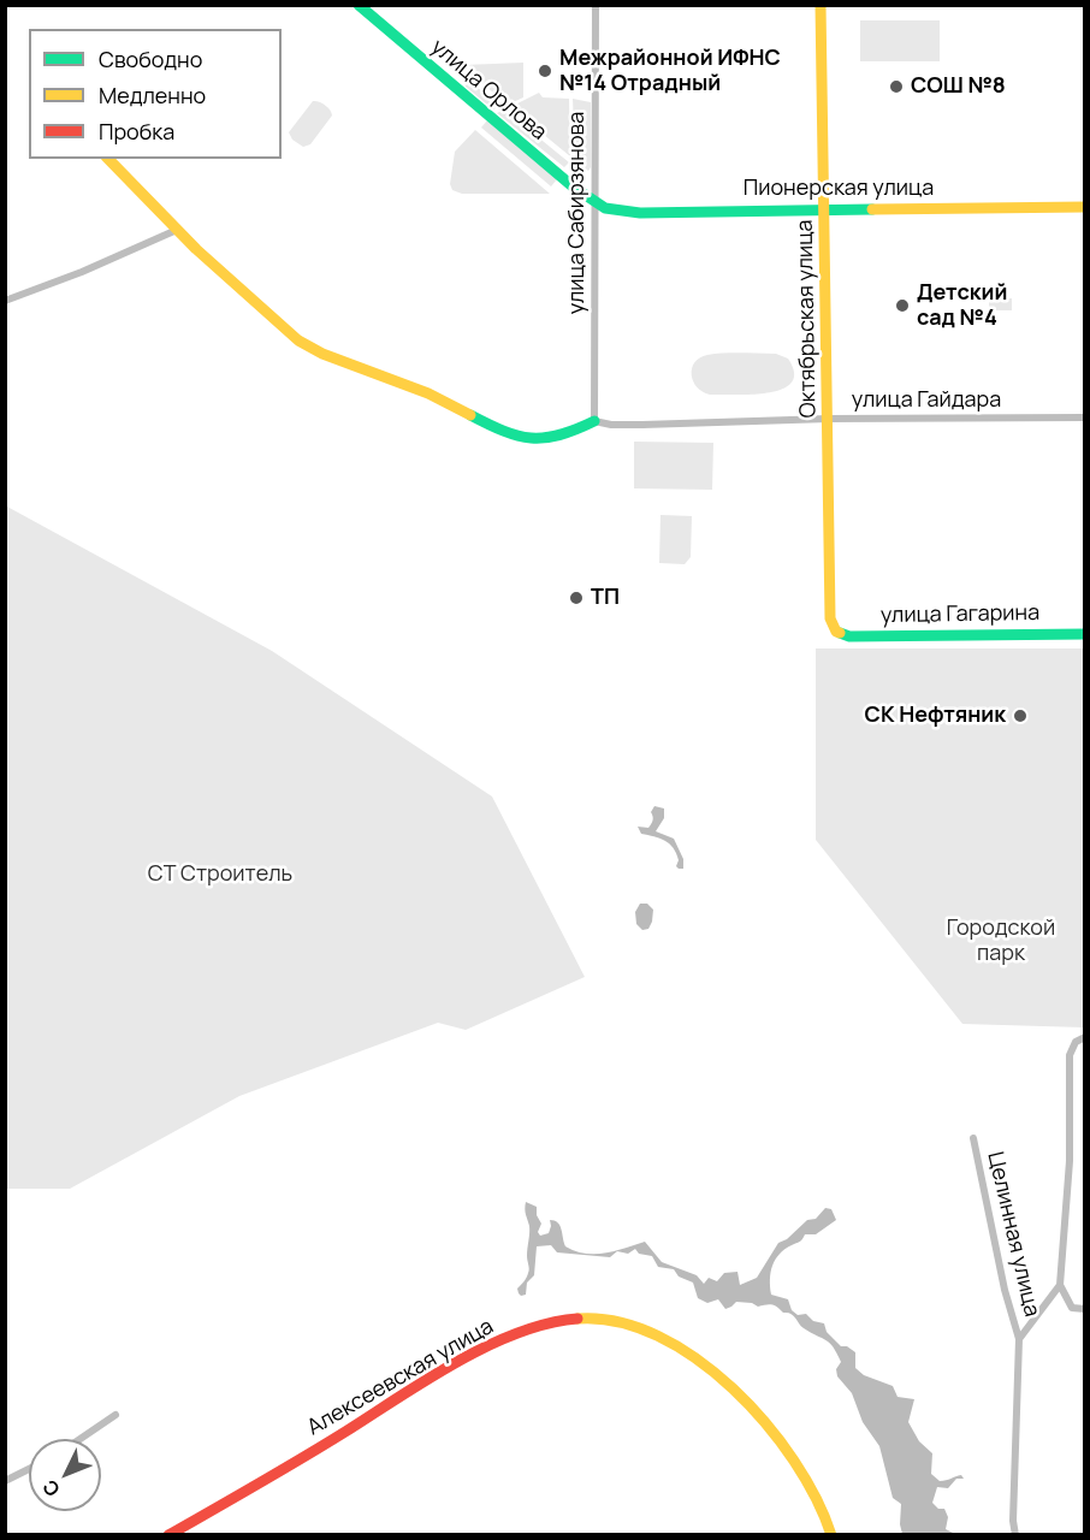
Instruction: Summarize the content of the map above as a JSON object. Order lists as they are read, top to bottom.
{
  "streets": {
    "street": [
      "улица Орлова",
      "Пионерская улица",
      "улица Сабирзянова",
      "Октябрьская улица",
      "улица Гайдара",
      "улица Гагарина",
      "Целинная улица",
      "Алексеевская улица"
    ]
  },
  "crossings": [
    ["улица Орлова", "Пионерская улица"],
    ["улица Орлова", "улица Сабирзянова"],
    ["Пионерская улица", "улица Сабирзянова"],
    ["Пионерская улица", "Октябрьская улица"],
    ["улица Сабирзянова", "улица Гайдара"],
    ["Октябрьская улица", "улица Гайдара"],
    ["Октябрьская улица", "улица Гагарина"]
  ],
  "parks": ["СТ Строитель", "Городской парк"],
  "places": [
    "Межрайонной ИФНС №14 Отрадный",
    "СОШ №8",
    "Детский сад №4",
    "ТП",
    "СК Нефтяник"
  ],
  "legend": ["Свободно", "Медленно", "Пробка"],
  "north": "bottom left"
}
